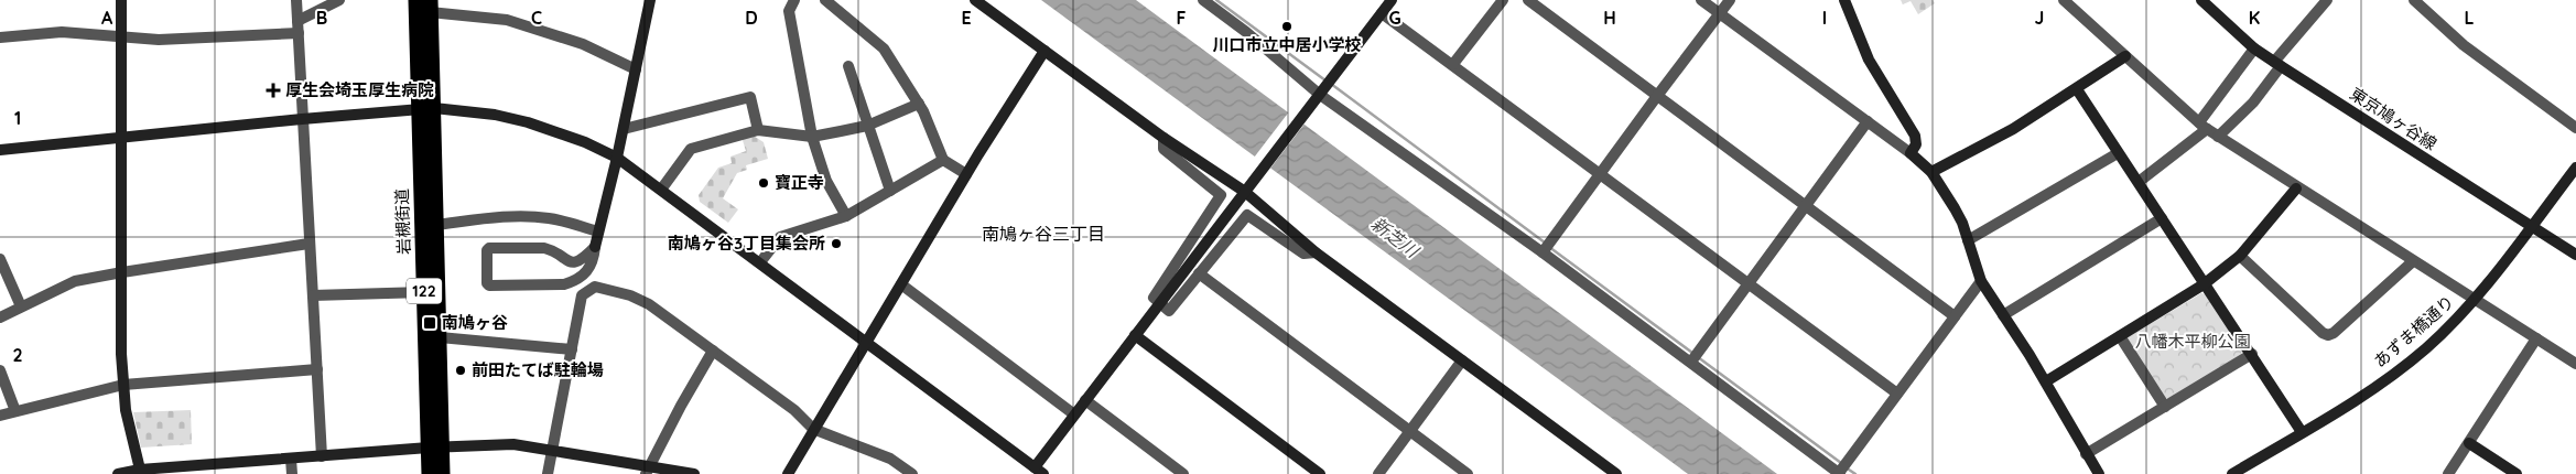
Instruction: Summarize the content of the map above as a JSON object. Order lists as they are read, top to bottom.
{
  "streets": {
    "highway": ["岩槻街道", "122"],
    "street": ["東京鳩ヶ谷線", "あずま橋通り"]
  },
  "crossings": [
    ["東京鳩ヶ谷線", "あずま橋通り"]
  ],
  "districts": ["南鳩ヶ谷三丁目"],
  "water": ["新芝川"],
  "parks": ["八幡木平柳公園"],
  "places": {
    "other": [
      "川口市立中居小学校",
      "寶正寺",
      "南鳩ヶ谷3丁目集会所",
      "前田たてば駐輪場"
    ],
    "health": ["厚生会埼玉厚生病院"],
    "transit": ["南鳩ヶ谷"]
  },
  "grid": {
    "columns": [
      "A",
      "B",
      "C",
      "D",
      "E",
      "F",
      "G",
      "H",
      "I",
      "J",
      "K",
      "L"
    ],
    "rows": ["1", "2"]
  }
}
